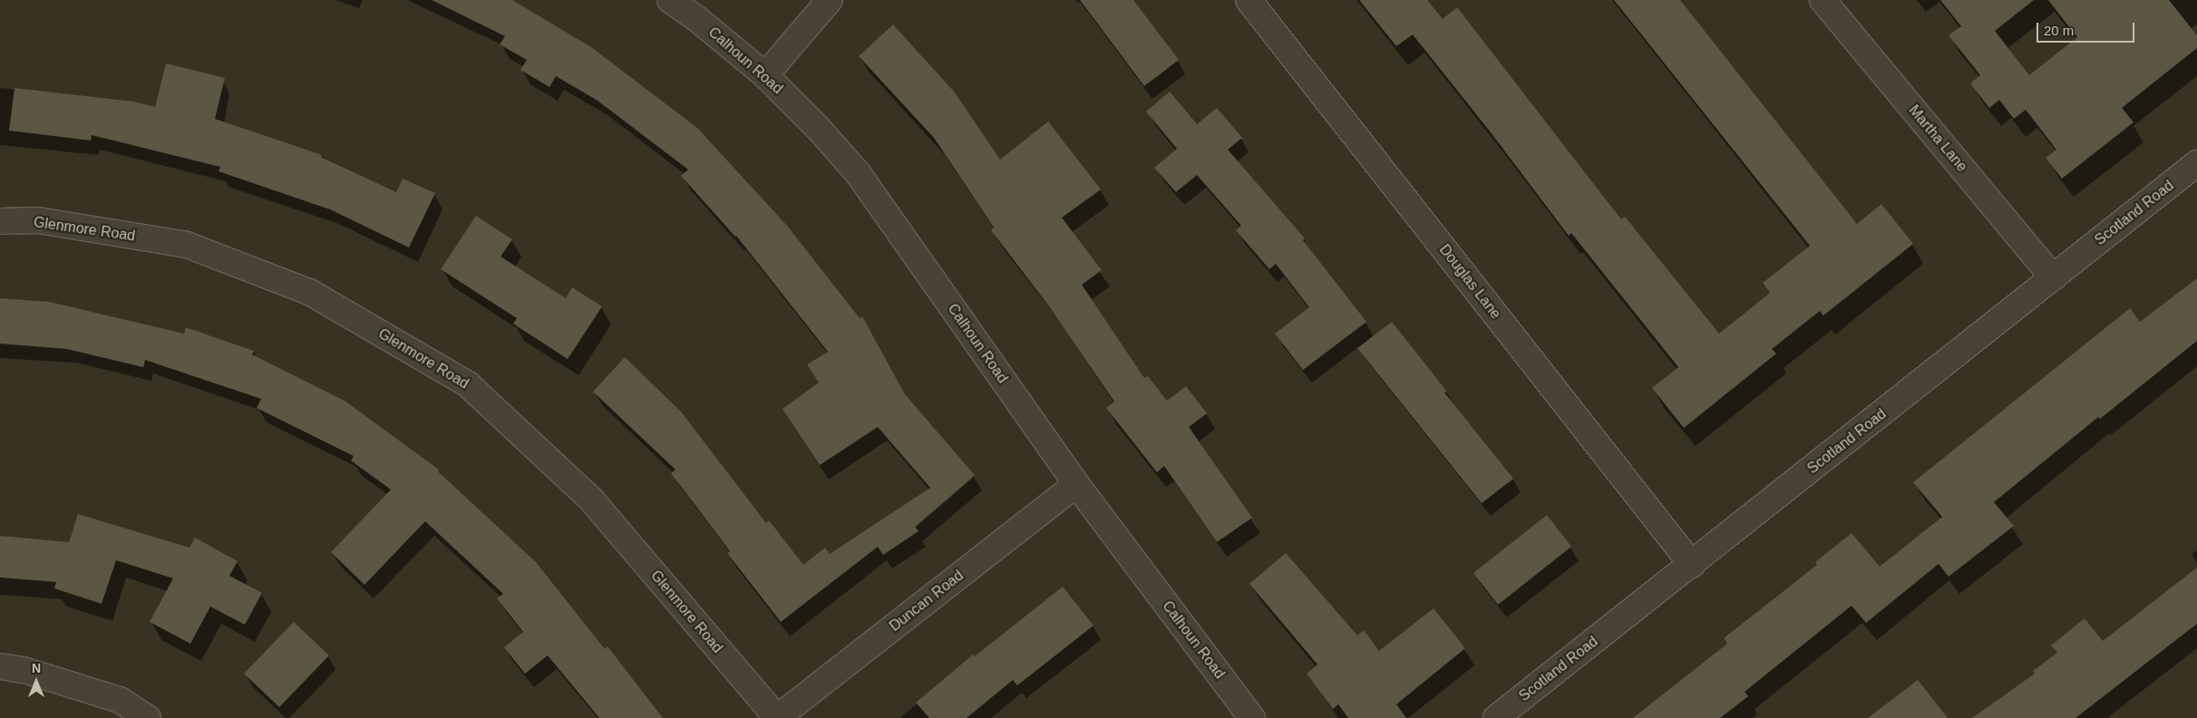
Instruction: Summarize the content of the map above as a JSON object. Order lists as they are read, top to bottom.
{
  "streets": {
    "street": [
      "Calhoun Road",
      "Martha Lane",
      "Scotland Road",
      "Glenmore Road",
      "Douglas Lane",
      "Duncan Road"
    ]
  },
  "crossings": [
    ["Calhoun Road", "Duncan Road"],
    ["Martha Lane", "Scotland Road"],
    ["Scotland Road", "Douglas Lane"],
    ["Glenmore Road", "Duncan Road"]
  ],
  "scale_bar": "20 m",
  "north": "top"
}
